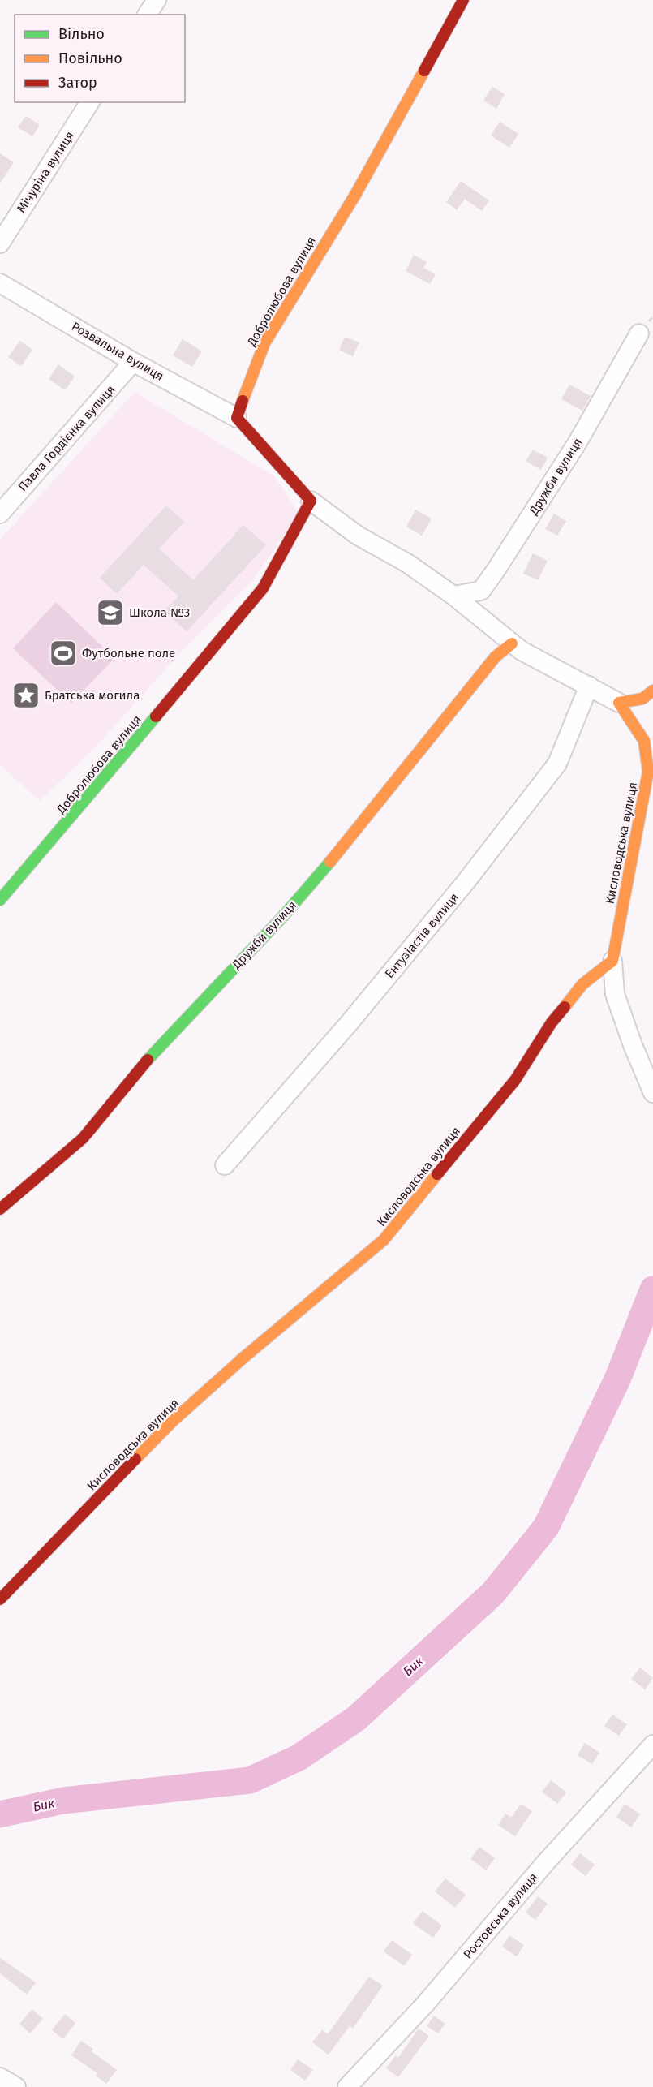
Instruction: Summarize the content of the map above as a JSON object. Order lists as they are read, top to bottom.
{
  "streets": {
    "street": [
      "Мічуріна вулиця",
      "Добролюбова вулиця",
      "Розвальна вулиця",
      "Павла Гордієнка вулиця",
      "Дружби вулиця",
      "Кисловодська вулиця",
      "Ентузіастів вулиця",
      "Ростовська вулиця"
    ]
  },
  "crossings": [
    ["Добролюбова вулиця", "Розвальна вулиця"],
    ["Розвальна вулиця", "Павла Гордієнка вулиця"]
  ],
  "water": ["Бик"],
  "places": {
    "school or university": ["Школа №3"],
    "sports": ["Футбольне поле"],
    "place": ["Братська могила"]
  },
  "legend": ["Вільно", "Повільно", "Затор"]
}
